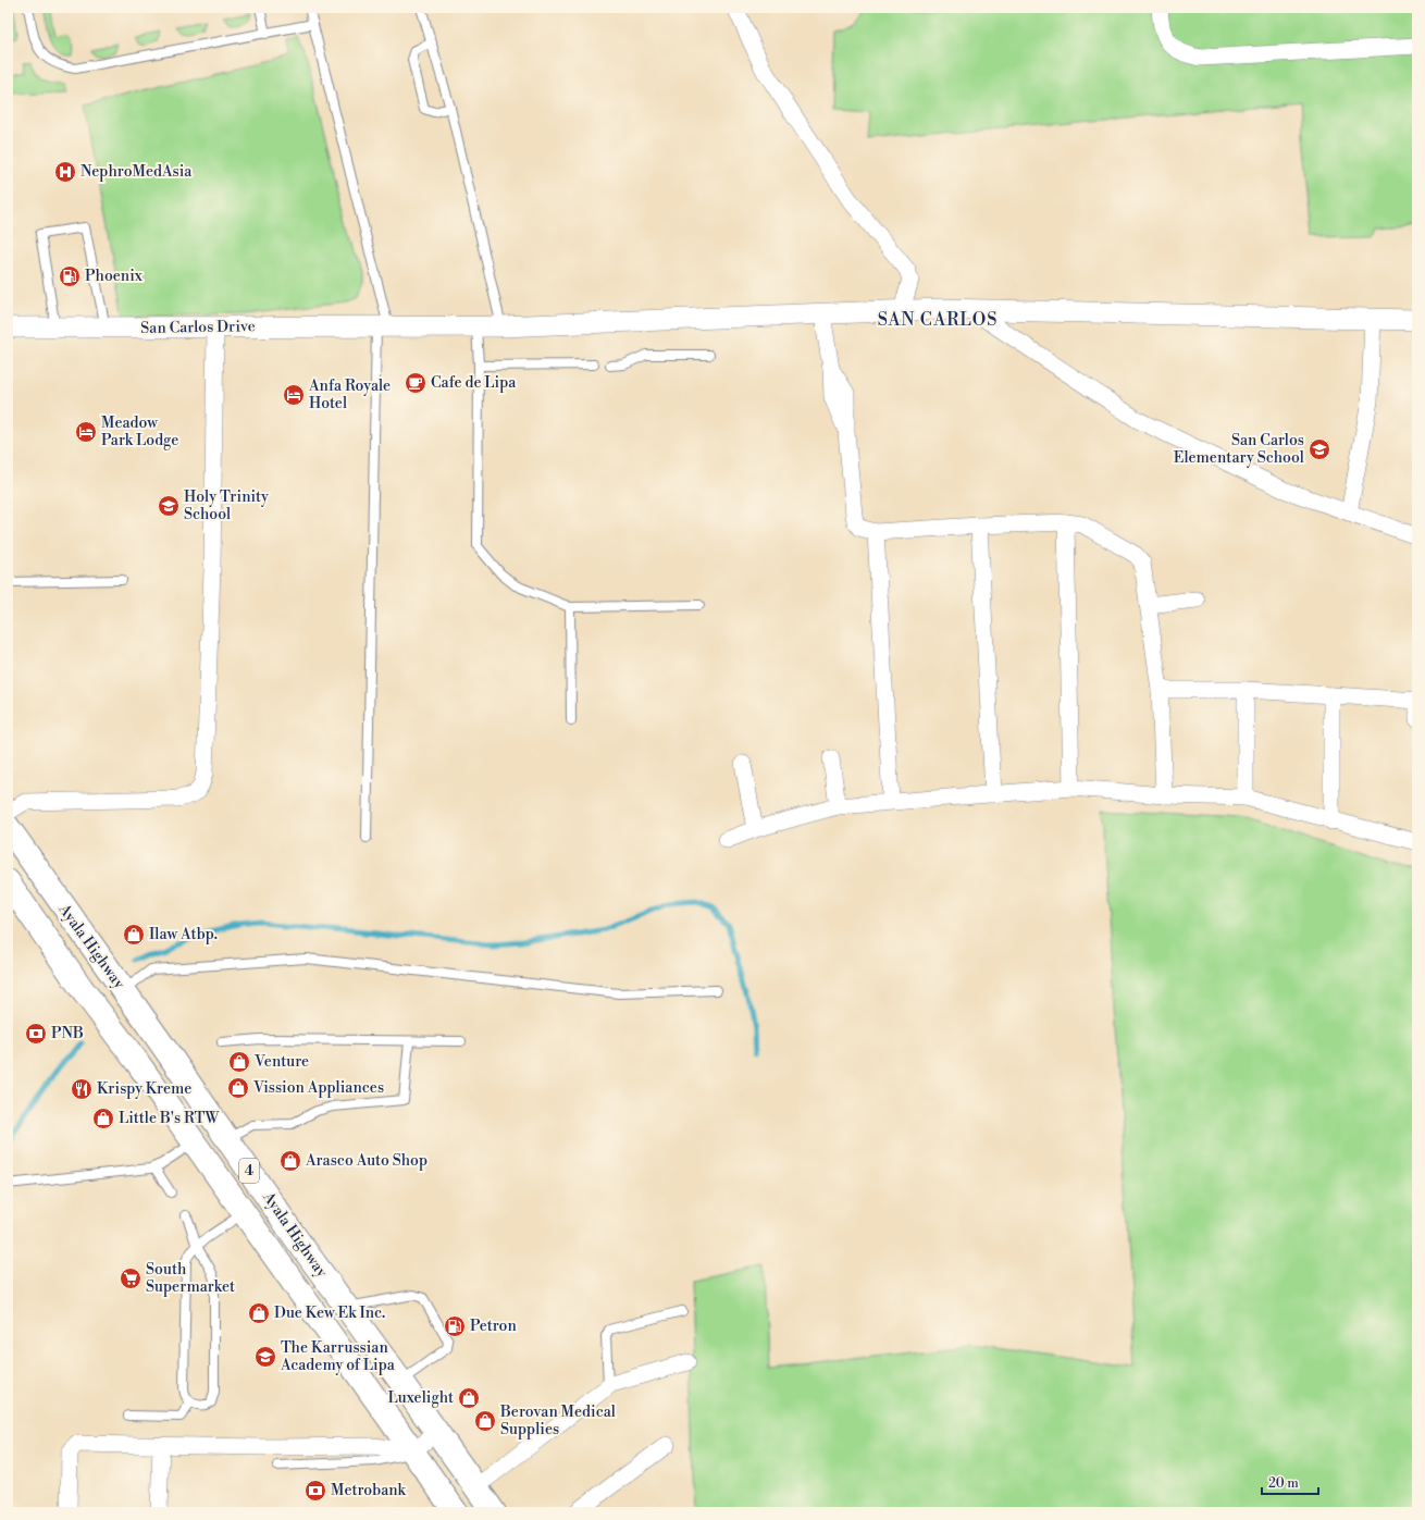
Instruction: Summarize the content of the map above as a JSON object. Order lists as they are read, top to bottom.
{
  "streets": {
    "highway": ["Ayala Highway", "4"],
    "street": ["San Carlos Drive"]
  },
  "districts": ["SAN CARLOS"],
  "places": {
    "hospital": ["NephroMedAsia"],
    "fuel station": ["Phoenix", "Petron"],
    "cafe": ["Cafe de Lipa"],
    "hotel": ["Anfa Royale Hotel", "Meadow Park Lodge"],
    "school or university": ["San Carlos Elementary School", "Holy Trinity School", "The Karrussian Academy of Lipa"],
    "shop": [
      "Ilaw Atbp.",
      "Venture",
      "Vission Appliances",
      "Little B's RTW",
      "Arasco Auto Shop",
      "Due Kew Ek Inc.",
      "Luxelight",
      "Berovan Medical Supplies"
    ],
    "bank": ["PNB", "Metrobank"],
    "restaurant": ["Krispy Kreme"],
    "supermarket": ["South Supermarket"]
  },
  "scale_bar": "20 m"
}
